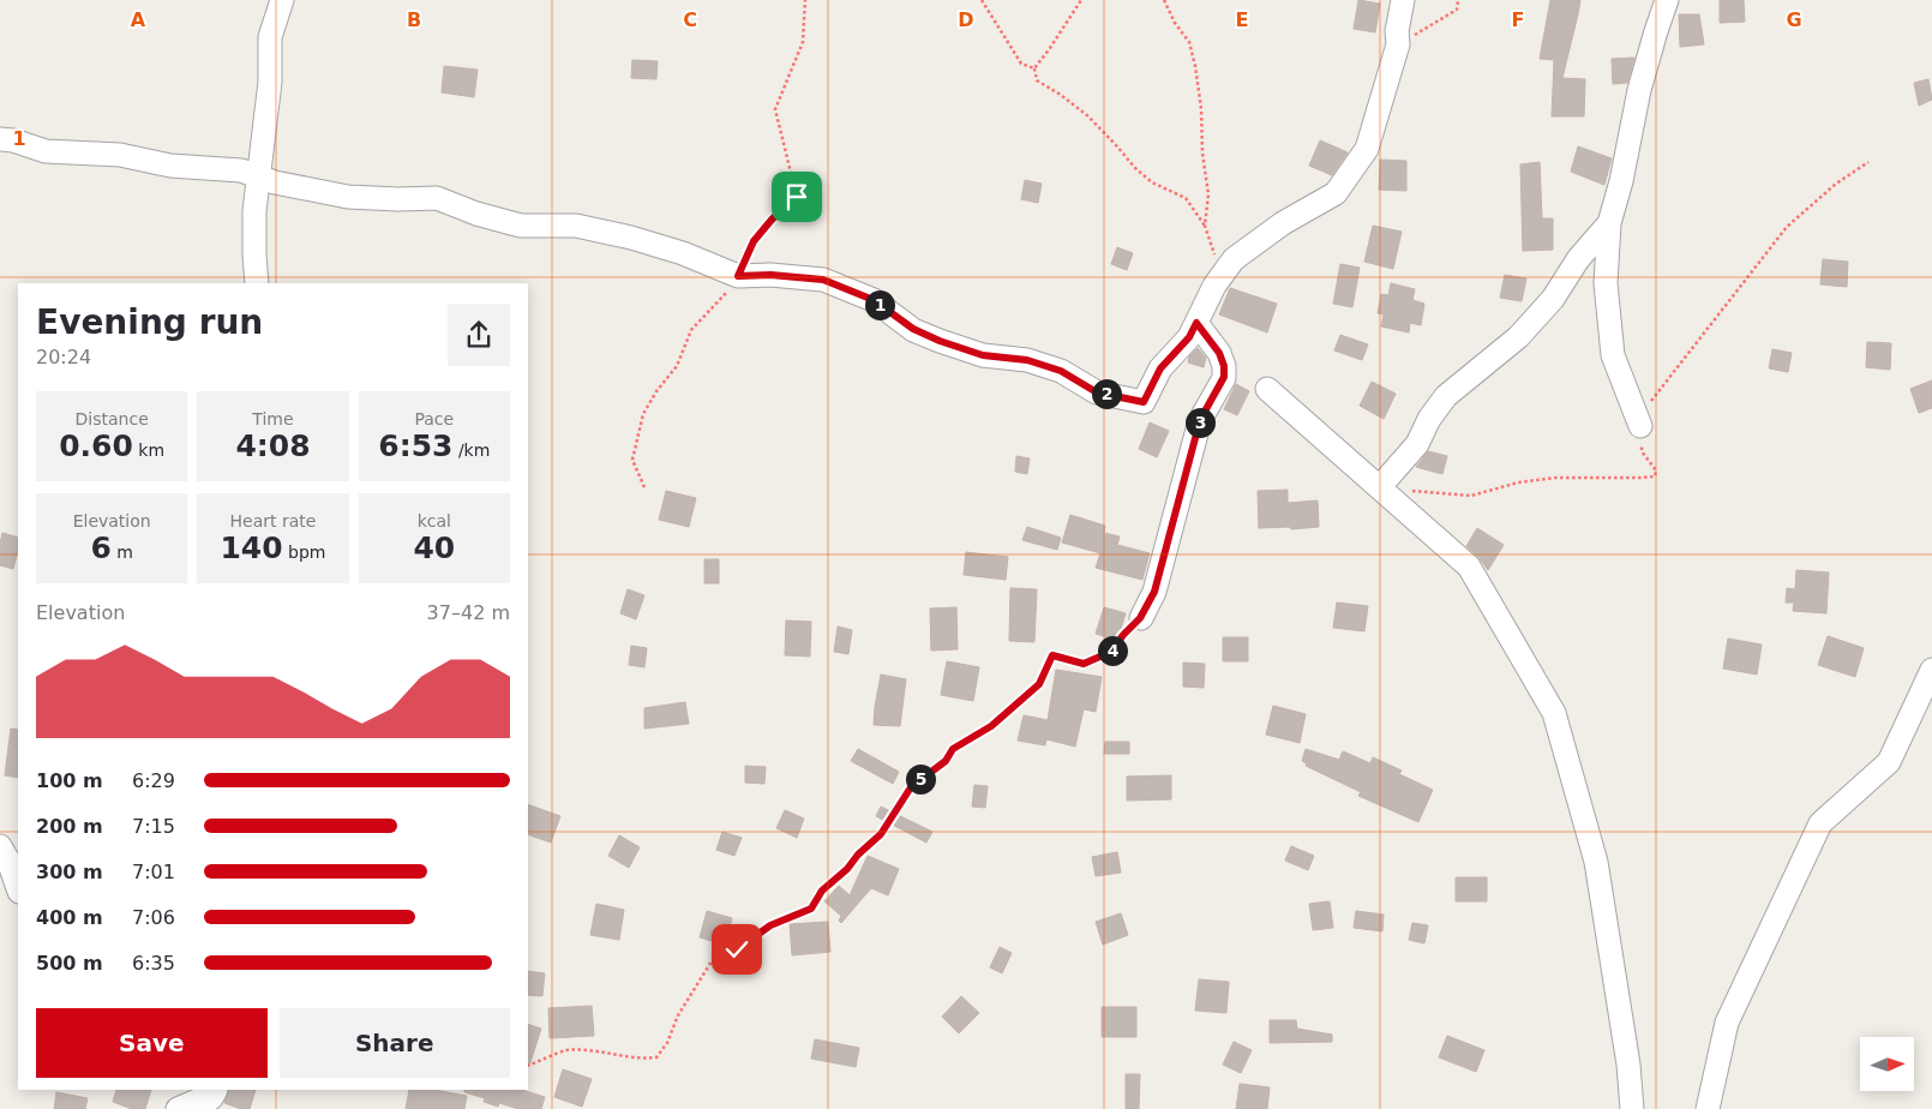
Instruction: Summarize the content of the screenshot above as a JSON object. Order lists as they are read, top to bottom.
{
  "north": "right",
  "page": {
    "heading": ["Evening run", "20:24"],
    "pins": [
      "1",
      "2",
      "3",
      "4",
      "5"
    ],
    "stats": [
      ["Distance", "0.60 km"],
      ["Time", "4:08"],
      ["Pace", "6:53 /km"],
      ["Elevation", "6 m"],
      ["Heart rate", "140 bpm"],
      ["kcal", "40"]
    ],
    "chart": ["Elevation", "37–42 m"],
    "list": [
      {
        "name": "100 m",
        "note": "6:29"
      },
      {
        "name": "200 m",
        "note": "7:15"
      },
      {
        "name": "300 m",
        "note": "7:01"
      },
      {
        "name": "400 m",
        "note": "7:06"
      },
      {
        "name": "500 m",
        "note": "6:35"
      }
    ],
    "buttons": ["Save", "Share"]
  },
  "grid": {
    "columns": [
      "A",
      "B",
      "C",
      "D",
      "E",
      "F",
      "G"
    ],
    "rows": ["1"]
  }
}
